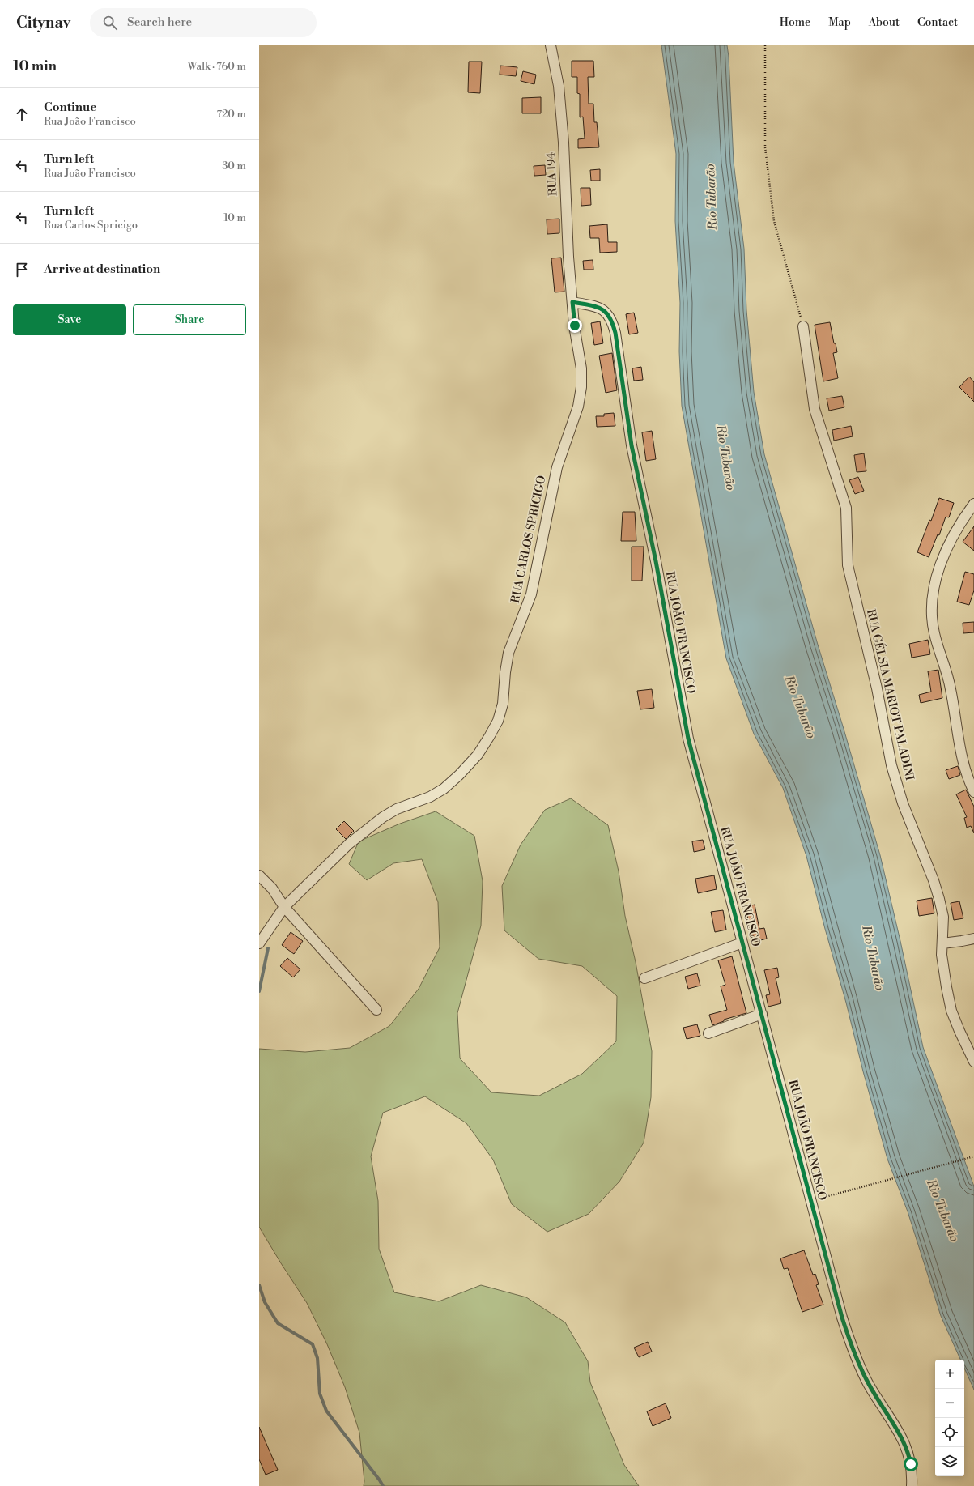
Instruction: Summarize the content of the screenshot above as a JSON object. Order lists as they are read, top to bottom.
{
  "streets": {
    "street": [
      "RUA 194",
      "RUA CARLOS SPRICIGO",
      "RUA JOÃO FRANCISCO",
      "RUA GÉLSIA MARIOT PALADINI"
    ]
  },
  "crossings": [
    ["RUA 194", "RUA CARLOS SPRICIGO"],
    ["RUA 194", "RUA JOÃO FRANCISCO"],
    ["RUA CARLOS SPRICIGO", "RUA JOÃO FRANCISCO"]
  ],
  "water": ["Rio Tubarão"],
  "page": {
    "header": "Citynav",
    "search": "Search here",
    "nav": [
      "Home",
      "Map",
      "About",
      "Contact"
    ],
    "heading": ["10 min", "Walk · 760 m"],
    "list": [
      ["Continue", "Rua João Francisco", "720 m"],
      ["Turn left", "Rua João Francisco", "30 m"],
      ["Turn left", "Rua Carlos Spricigo", "10 m"],
      "Arrive at destination"
    ],
    "buttons": ["Save", "Share"],
    "map_buttons": ["+", "−"]
  }
}
